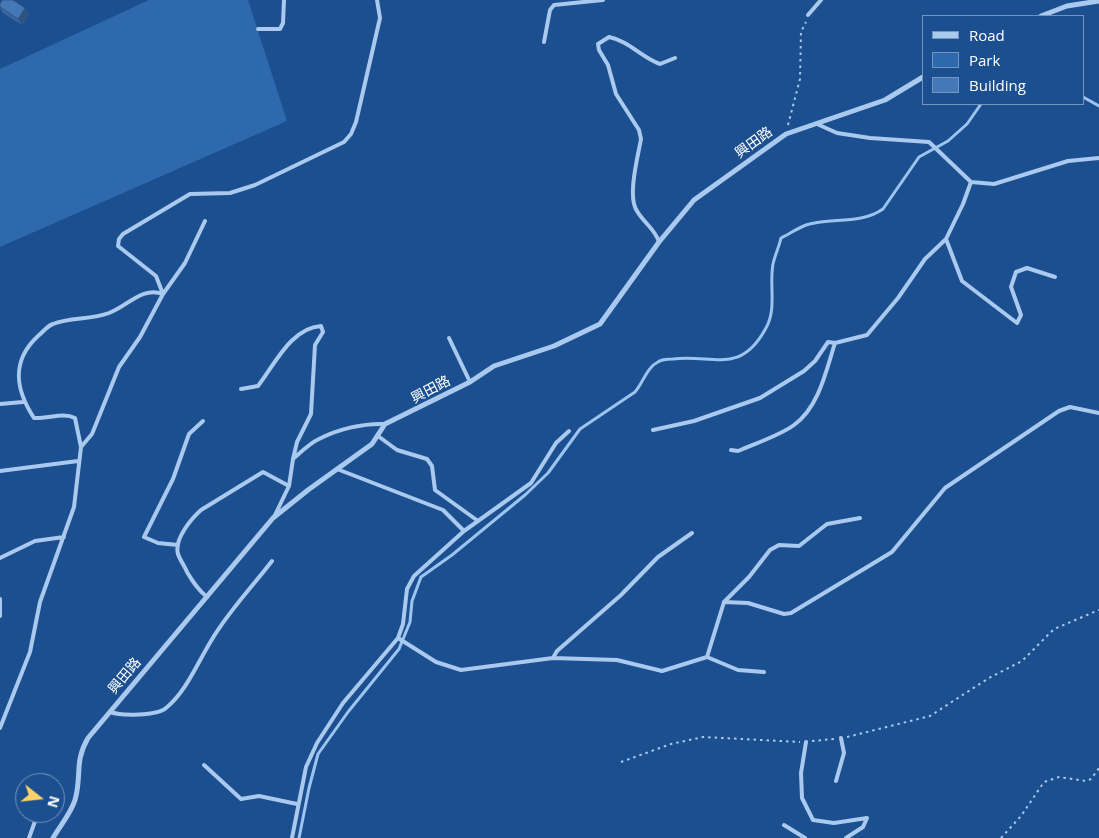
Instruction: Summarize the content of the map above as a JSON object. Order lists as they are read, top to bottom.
{
  "streets": {
    "street": ["興田路"]
  },
  "legend": ["Road", "Park", "Building"],
  "north": "right"
}
